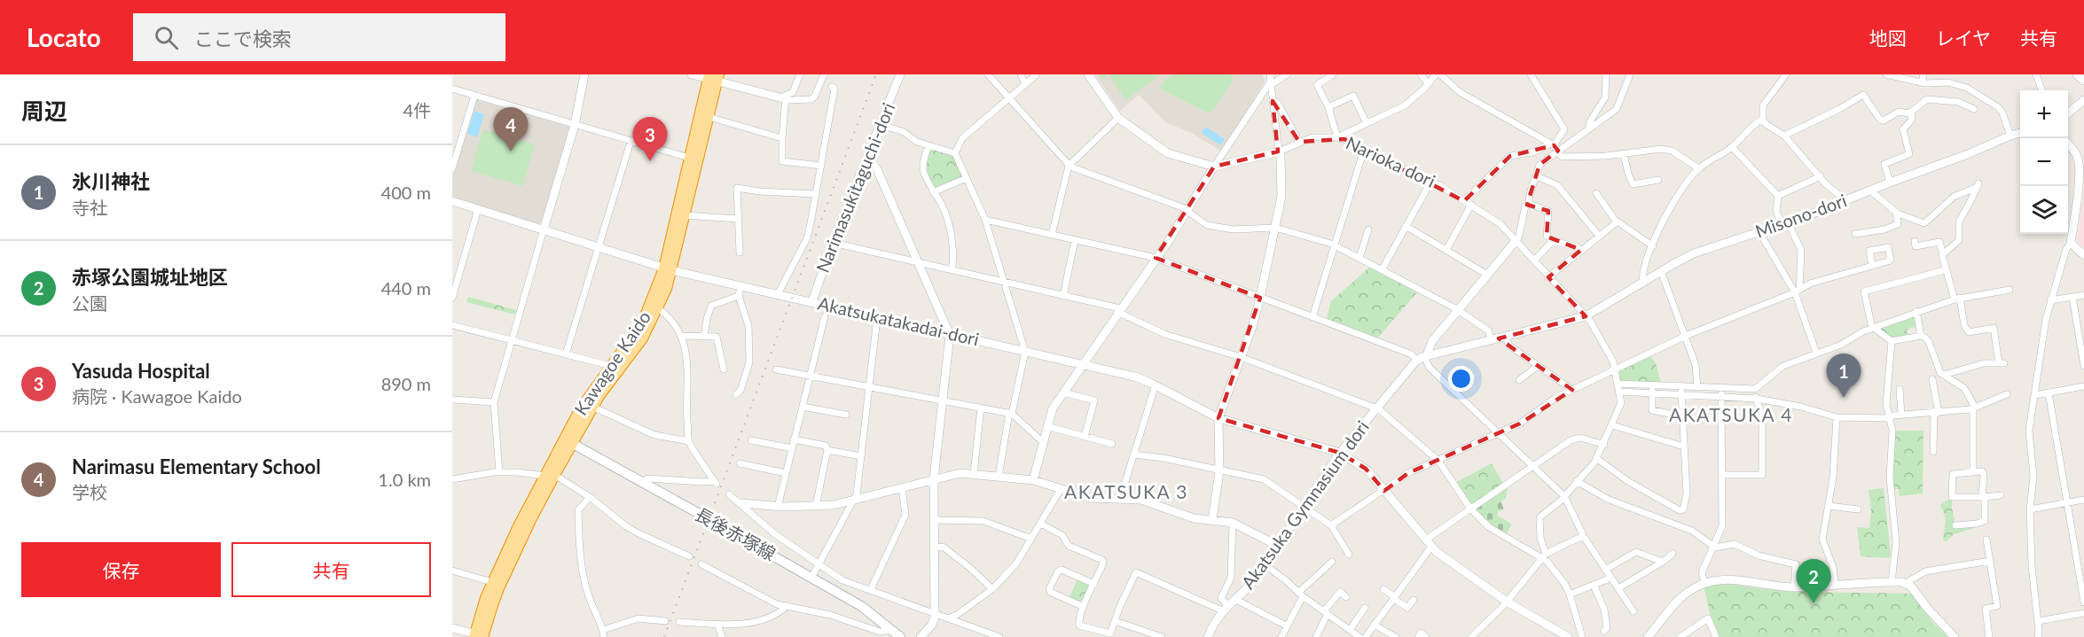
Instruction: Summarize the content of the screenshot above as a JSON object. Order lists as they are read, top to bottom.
{
  "streets": {
    "highway": ["Kawagoe Kaido"],
    "main road": ["長後赤塚線"],
    "street": [
      "Narioka dori",
      "Narimasukitaguchi-dori",
      "Misono-dori",
      "Akatsukatakadai-dori",
      "Akatsuka Gymnasium dori"
    ]
  },
  "crossings": [
    ["Narioka dori", "Misono-dori"],
    ["Narioka dori", "Akatsuka Gymnasium dori"],
    ["Narimasukitaguchi-dori", "Akatsukatakadai-dori"],
    ["Misono-dori", "Akatsuka Gymnasium dori"],
    ["Akatsukatakadai-dori", "Kawagoe Kaido"],
    ["Akatsukatakadai-dori", "Akatsuka Gymnasium dori"],
    ["Kawagoe Kaido", "長後赤塚線"]
  ],
  "districts": ["AKATSUKA 4", "AKATSUKA 3"],
  "page": {
    "header": "Locato",
    "search": "ここで検索",
    "nav": ["地図", "レイヤ", "共有"],
    "heading": ["周辺", "4件"],
    "map_buttons": ["+", "−"],
    "pins": [
      "4",
      "3",
      "1",
      "2"
    ],
    "list": [
      {
        "mark": "1",
        "name": "氷川神社",
        "note": "寺社",
        "value": "400 m"
      },
      {
        "mark": "2",
        "name": "赤塚公園城址地区",
        "note": "公園",
        "value": "440 m"
      },
      {
        "mark": "3",
        "name": "Yasuda Hospital",
        "note": "病院 · Kawagoe Kaido",
        "value": "890 m"
      },
      {
        "mark": "4",
        "name": "Narimasu Elementary School",
        "note": "学校",
        "value": "1.0 km"
      }
    ],
    "buttons": ["保存", "共有"]
  }
}
